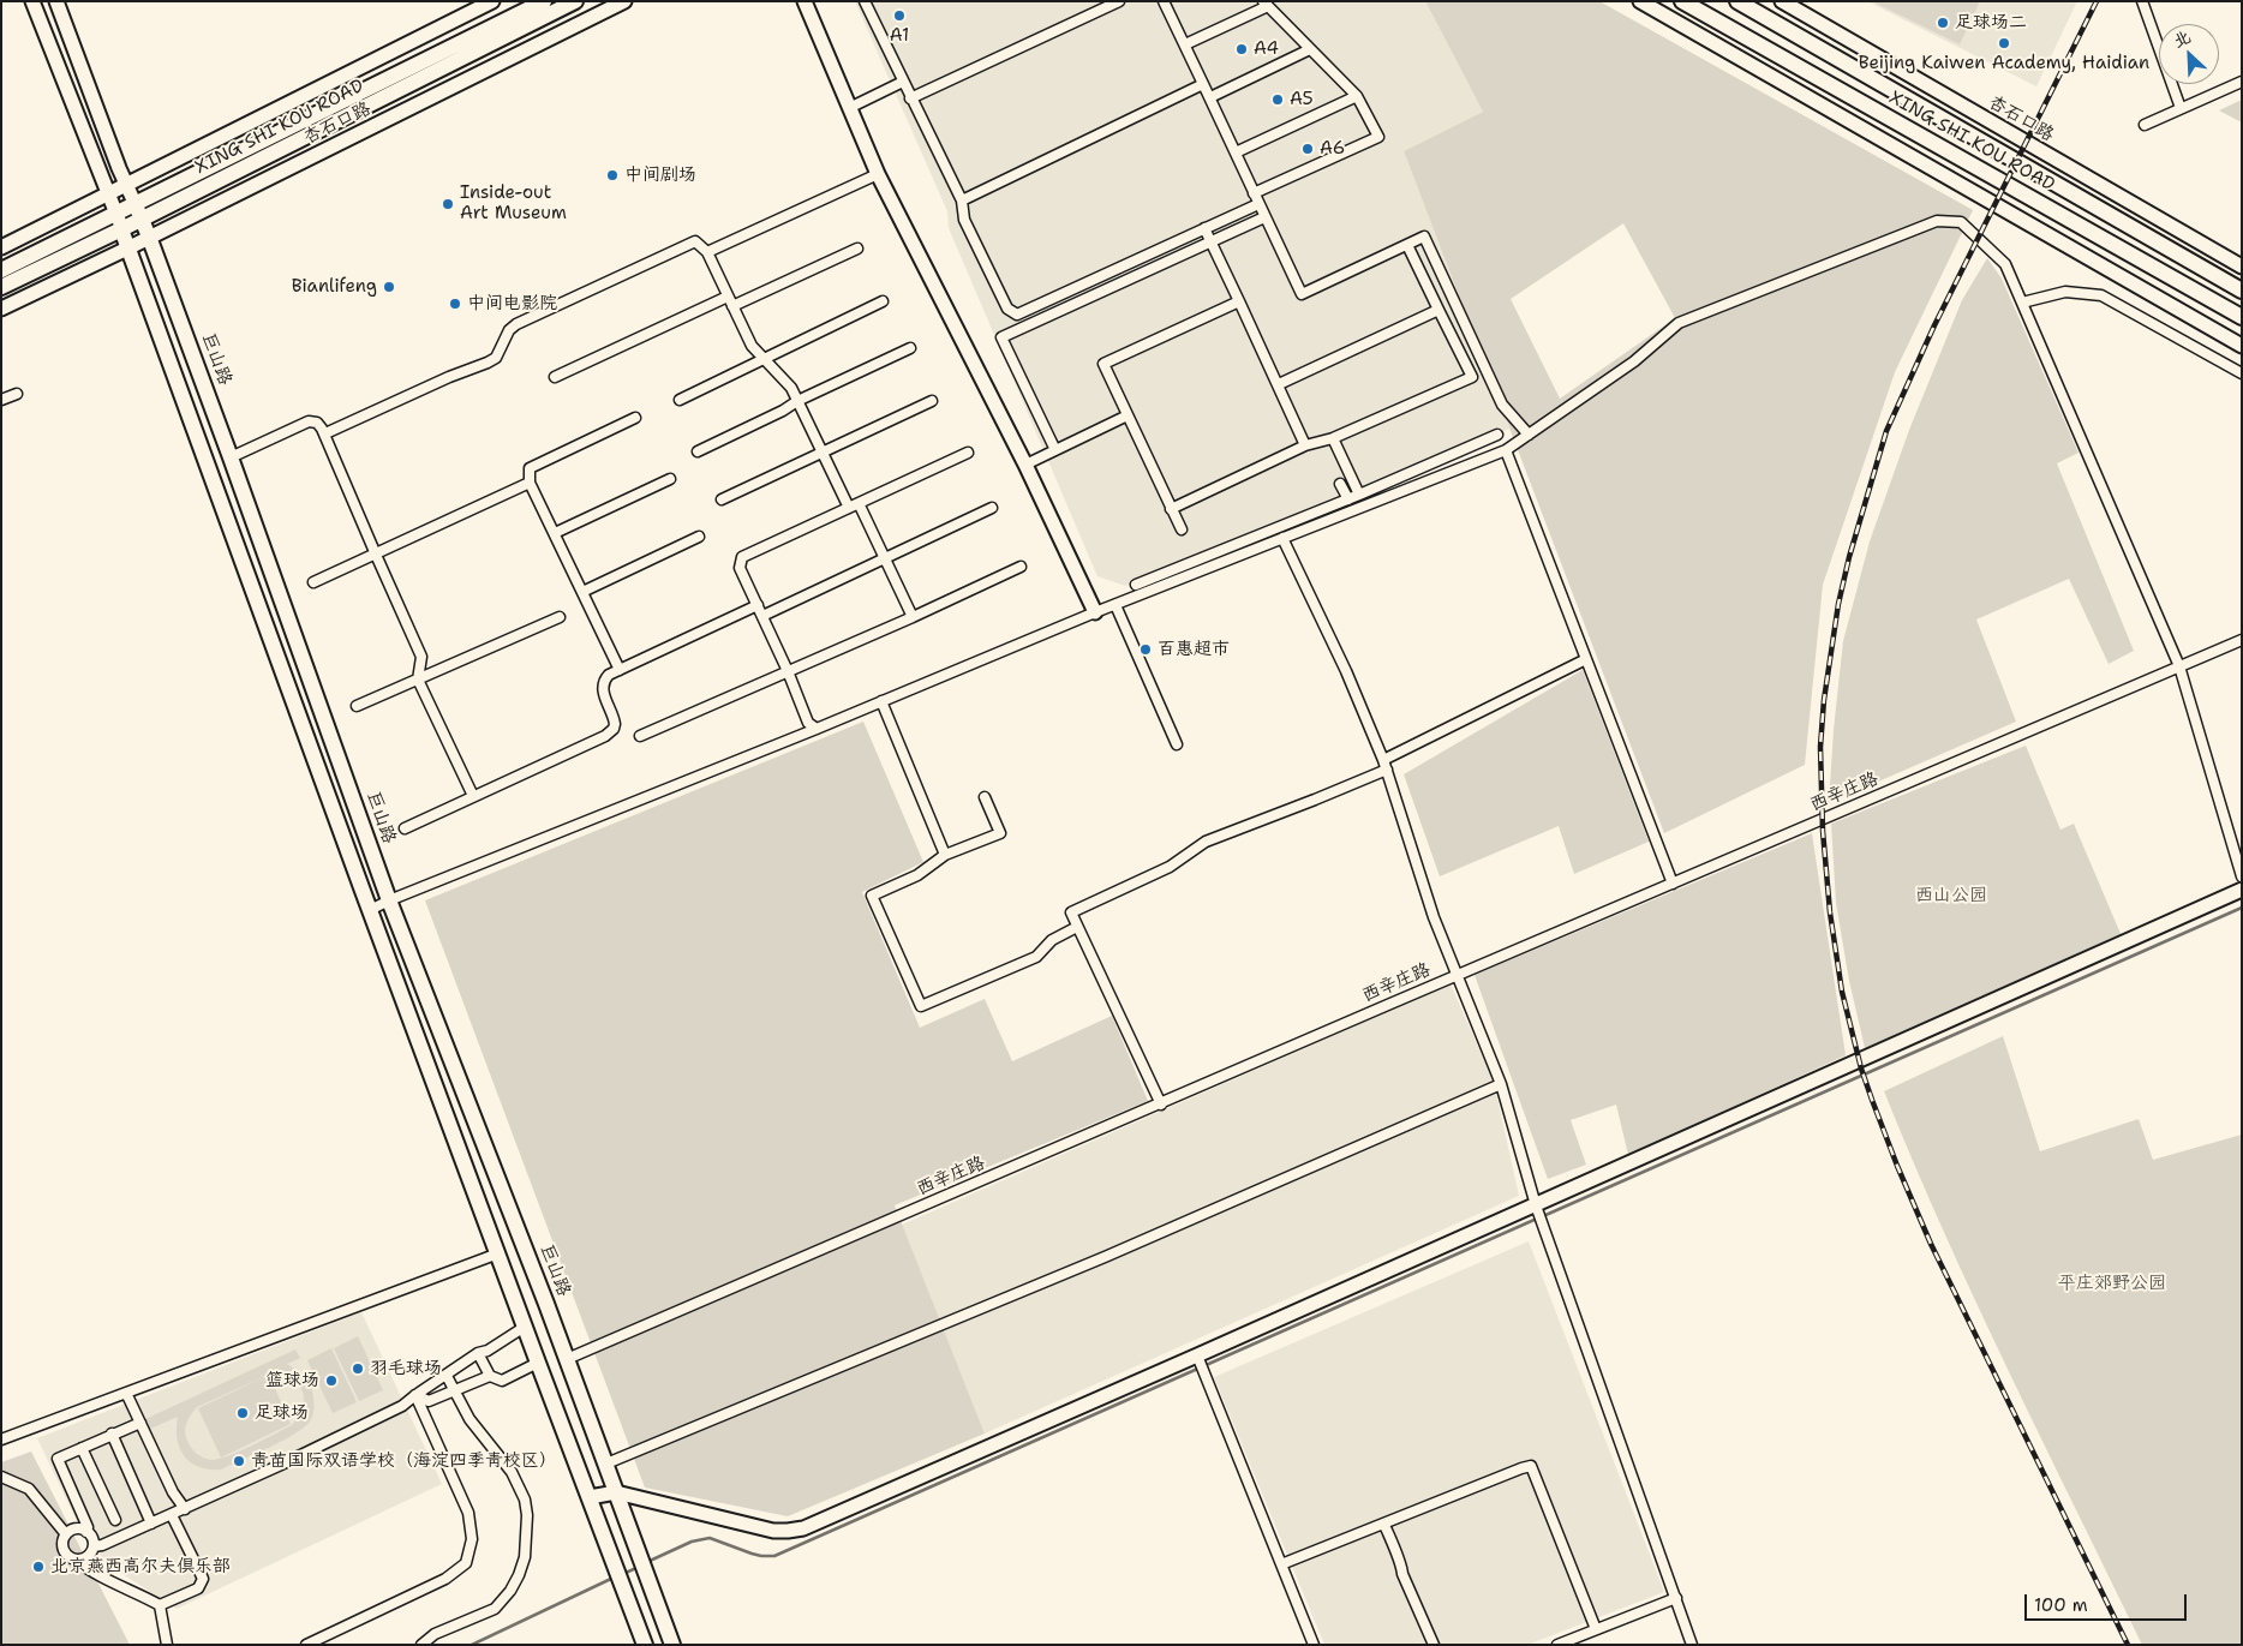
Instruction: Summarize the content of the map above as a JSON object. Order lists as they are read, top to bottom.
{
  "streets": {
    "main road": ["XING SHI KOU ROAD", "巨山路"],
    "street": ["杏石口路", "西辛庄路"]
  },
  "crossings": [
    ["杏石口路", "巨山路"],
    ["XING SHI KOU ROAD", "巨山路"],
    ["巨山路", "西辛庄路"]
  ],
  "parks": ["西山公园", "平庄郊野公园"],
  "places": [
    "A1",
    "足球场二",
    "Beijing Kaiwen Academy, Haidian",
    "A4",
    "A5",
    "A6",
    "中间剧场",
    "Inside-out Art Museum",
    "Bianlifeng",
    "中间电影院",
    "百惠超市",
    "羽毛球场",
    "篮球场",
    "足球场",
    "青苗国际双语学校（海淀四季青校区）",
    "北京燕西高尔夫俱乐部"
  ],
  "scale_bar": "100 m",
  "north": "top left"
}
